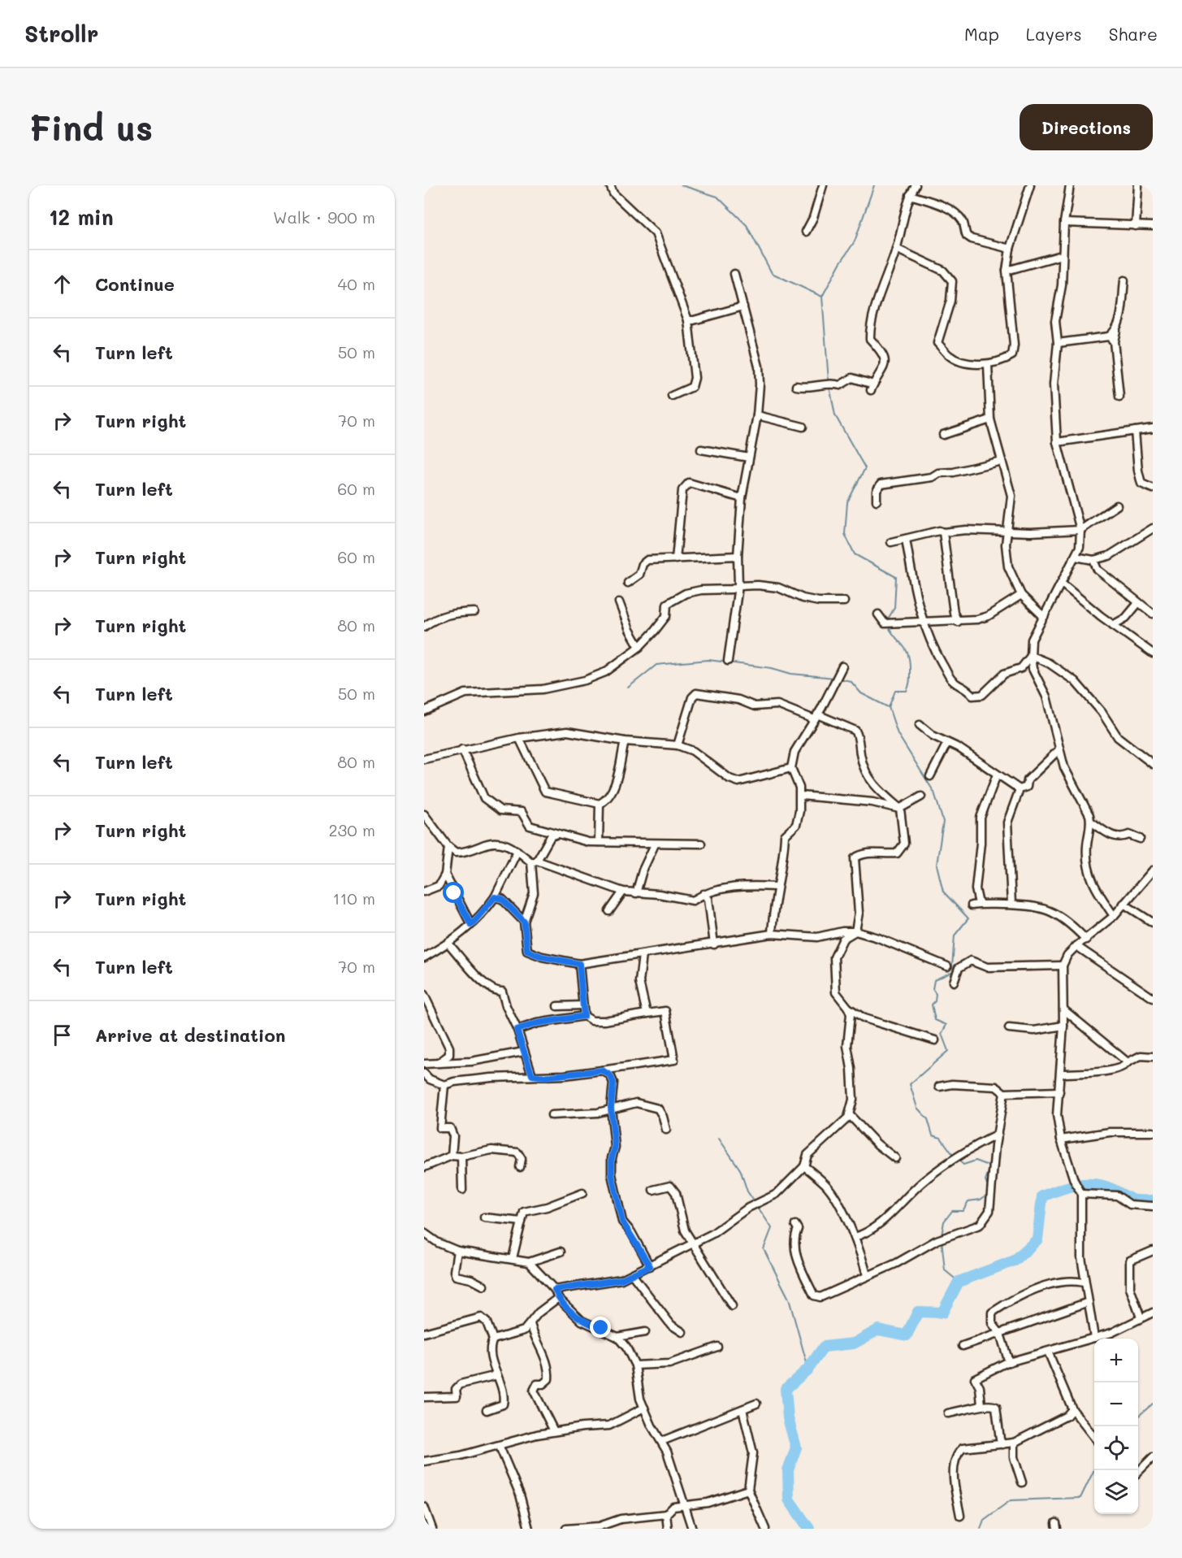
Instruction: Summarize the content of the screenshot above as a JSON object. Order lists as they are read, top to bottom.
{
  "page": {
    "header": "Strollr",
    "nav": ["Map", "Layers", "Share"],
    "buttons": "Directions",
    "title": "Find us",
    "heading": ["12 min", "Walk · 900 m"],
    "list": [
      ["Continue", "40 m"],
      ["Turn left", "50 m"],
      ["Turn right", "70 m"],
      ["Turn left", "60 m"],
      ["Turn right", "60 m"],
      ["Turn right", "80 m"],
      ["Turn left", "50 m"],
      ["Turn left", "80 m"],
      ["Turn right", "230 m"],
      ["Turn right", "110 m"],
      ["Turn left", "70 m"],
      "Arrive at destination"
    ],
    "map_buttons": ["+", "−"]
  }
}
